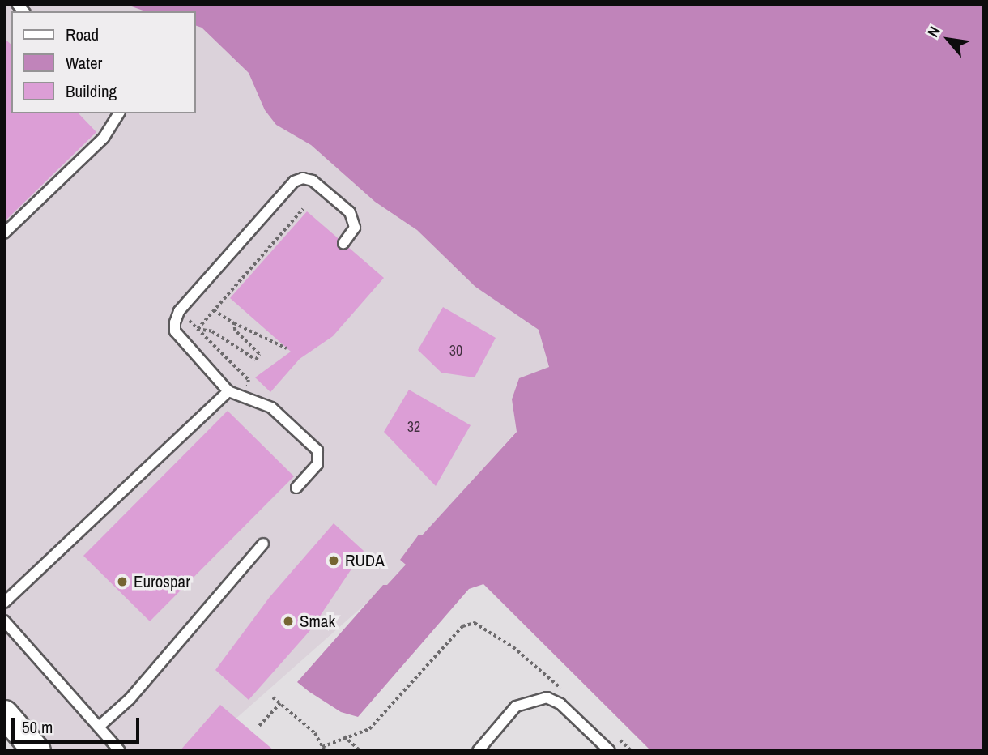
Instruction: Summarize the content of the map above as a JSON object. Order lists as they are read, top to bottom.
{
  "places": ["RUDA", "Eurospar", "Smak"],
  "house_numbers": ["30", "32"],
  "legend": ["Road", "Water", "Building"],
  "scale_bar": "50 m",
  "north": "top left"
}
